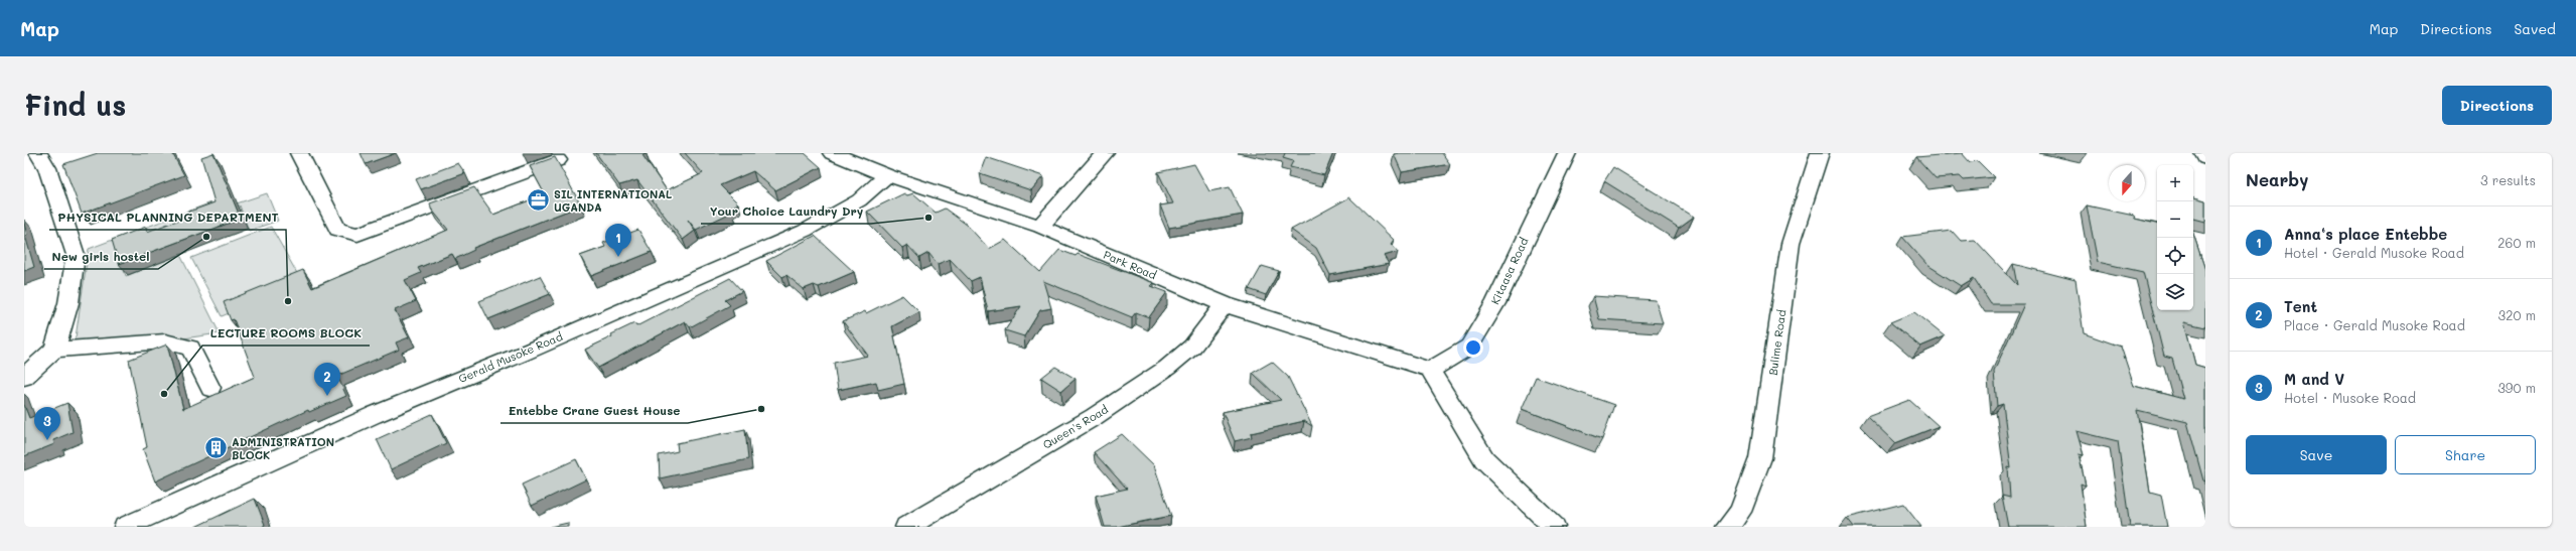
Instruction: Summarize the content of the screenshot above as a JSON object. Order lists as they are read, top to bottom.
{
  "streets": {
    "street": [
      "Park Road",
      "Kitaasa Road",
      "Bulime Road",
      "Gerald Musoke Road",
      "Queen's Road"
    ]
  },
  "crossings": [
    ["Park Road", "Kitaasa Road"],
    ["Park Road", "Gerald Musoke Road"],
    ["Park Road", "Queen's Road"]
  ],
  "places": {
    "office": ["SIL INTERNATIONAL UGANDA"],
    "other": [
      "Your Choice Laundry Dry",
      "New girls hostel",
      "PHYSICAL PLANNING DEPARTMENT",
      "LECTURE ROOMS BLOCK",
      "Entebbe Crane Guest House"
    ],
    "building": ["ADMINISTRATION BLOCK"]
  },
  "north": "bottom",
  "page": {
    "header": "Map",
    "nav": ["Map", "Directions", "Saved"],
    "buttons": [
      "Directions",
      ["Save", "Share"]
    ],
    "title": "Find us",
    "heading": ["Nearby", "3 results"],
    "map_buttons": ["+", "−"],
    "list": [
      {
        "mark": "1",
        "name": "Anna‘s place Entebbe",
        "note": "Hotel · Gerald Musoke Road",
        "value": "260 m"
      },
      {
        "mark": "2",
        "name": "Tent",
        "note": "Place · Gerald Musoke Road",
        "value": "320 m"
      },
      {
        "mark": "3",
        "name": "M and V",
        "note": "Hotel · Musoke Road",
        "value": "390 m"
      }
    ],
    "pins": ["1", "2", "3"]
  }
}
